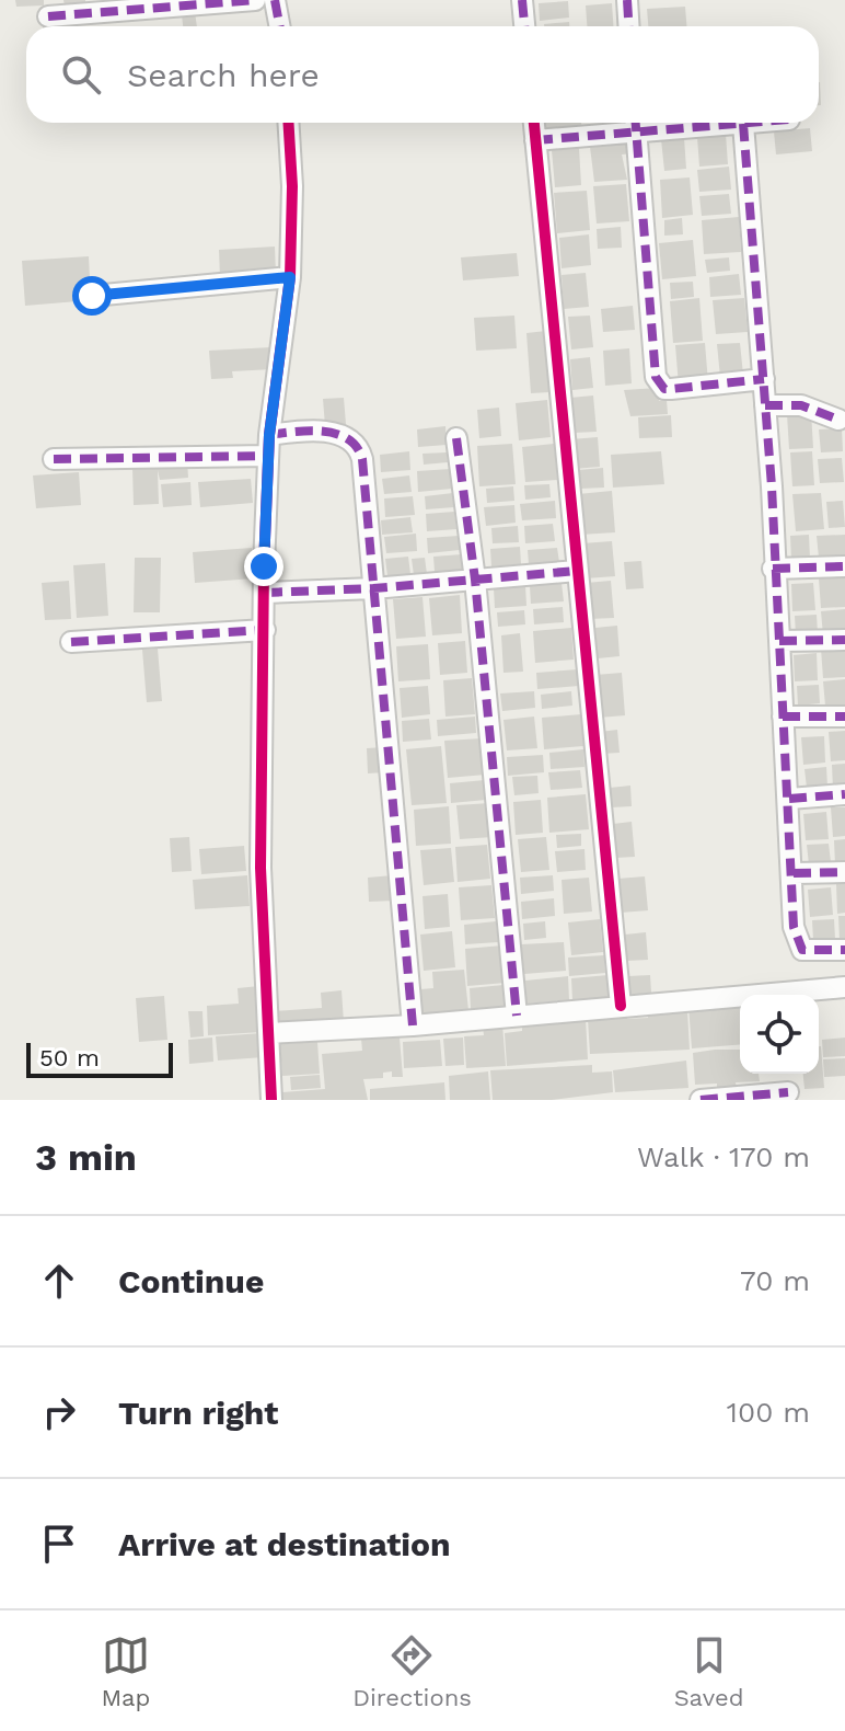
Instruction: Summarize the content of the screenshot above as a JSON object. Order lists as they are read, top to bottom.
{
  "scale_bar": "50 m",
  "page": {
    "search": "Search here",
    "scale": "50 m",
    "heading": ["3 min", "Walk · 170 m"],
    "list": [
      ["Continue", "70 m"],
      ["Turn right", "100 m"],
      "Arrive at destination"
    ],
    "nav": ["Map", "Directions", "Saved"]
  }
}
